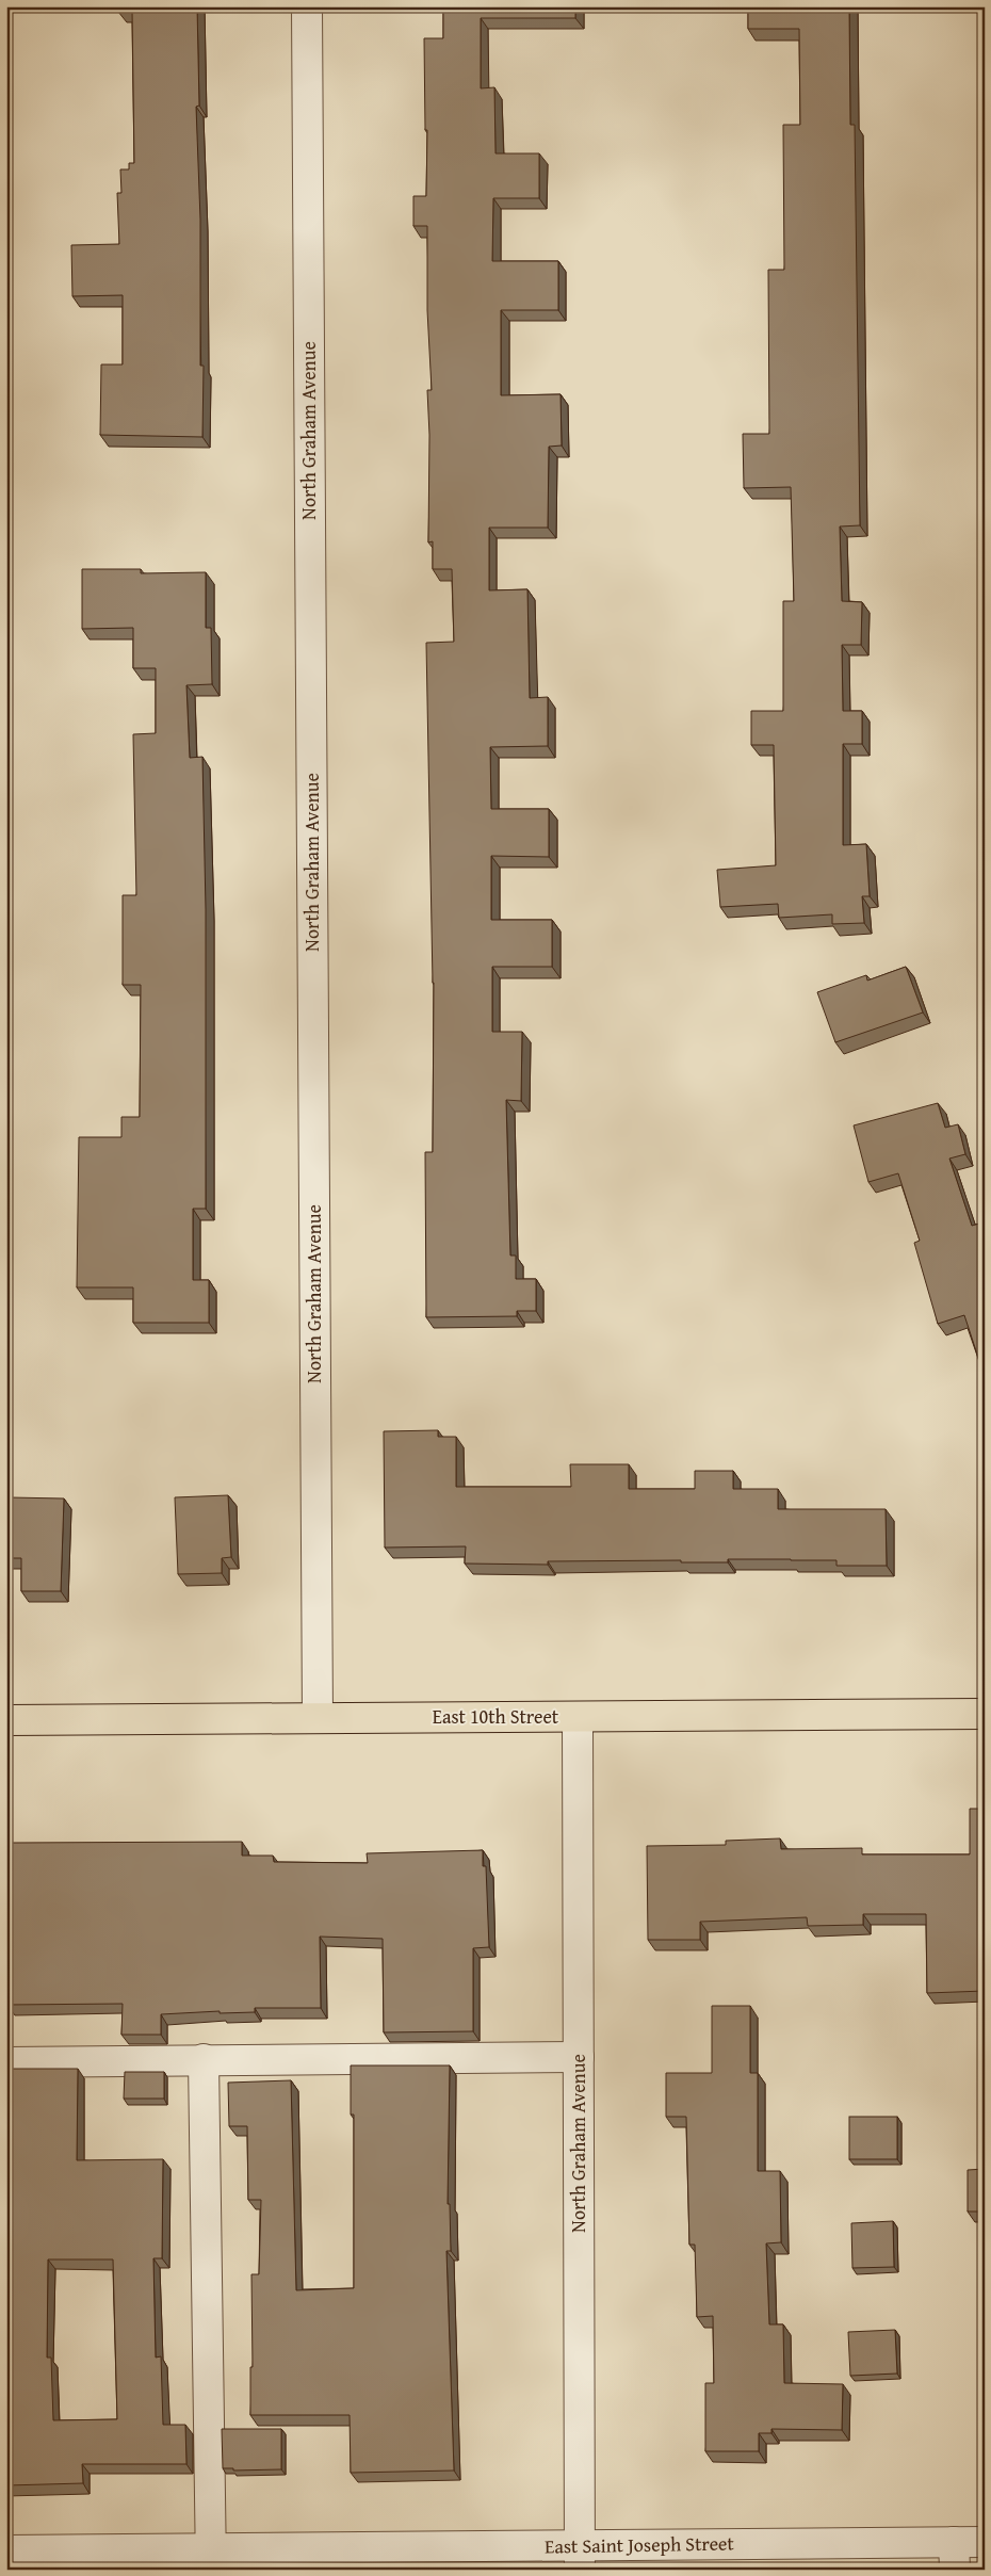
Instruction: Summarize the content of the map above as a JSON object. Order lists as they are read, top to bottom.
{
  "streets": {
    "main road": ["East 10th Street"],
    "street": ["North Graham Avenue", "East Saint Joseph Street"]
  },
  "crossings": [
    ["North Graham Avenue", "East 10th Street"],
    ["North Graham Avenue", "East Saint Joseph Street"]
  ]
}
